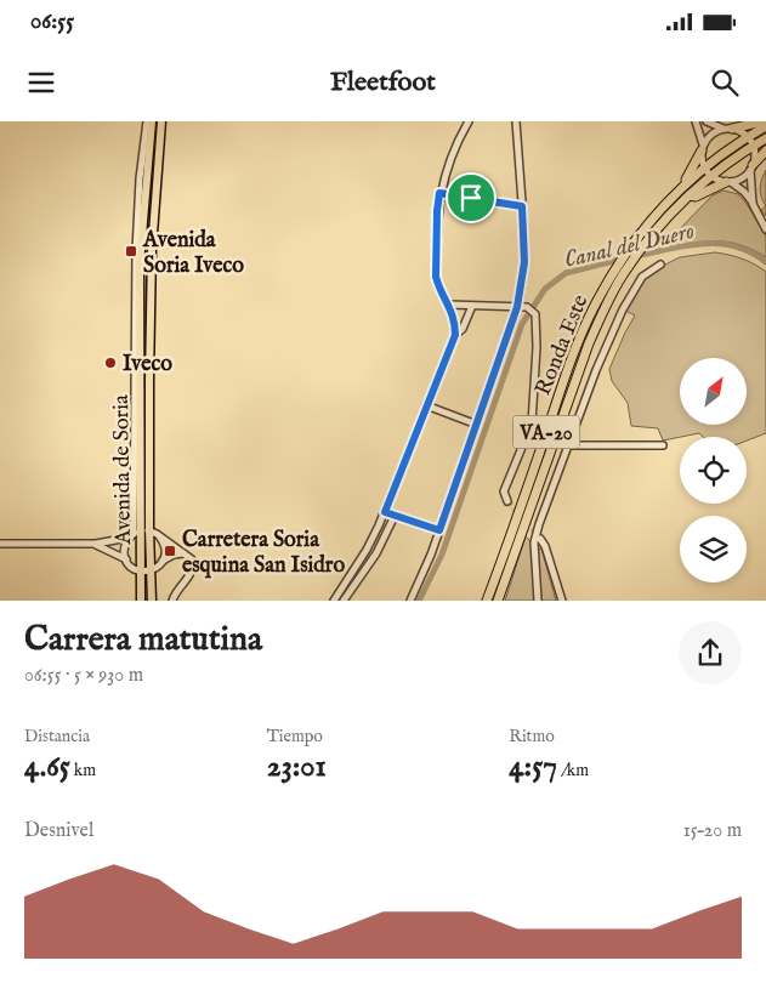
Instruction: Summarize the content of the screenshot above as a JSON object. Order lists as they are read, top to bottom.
{
  "streets": {
    "highway": ["Ronda Este", "VA-20"],
    "main road": ["Avenida de Soria"]
  },
  "water": ["Canal del Duero"],
  "places": {
    "transit": ["Avenida Soria Iveco", "Carretera Soria esquina San Isidro"],
    "other": ["Iveco"]
  },
  "north": "top right",
  "page": {
    "status": "06:55",
    "header": "Fleetfoot",
    "heading": ["Carrera matutina", "06:55 · 5 × 930 m"],
    "stats": [
      ["Distancia", "4.65 km"],
      ["Tiempo", "23:01"],
      ["Ritmo", "4:57 /km"]
    ],
    "chart": ["Desnivel", "15–20 m"]
  }
}
